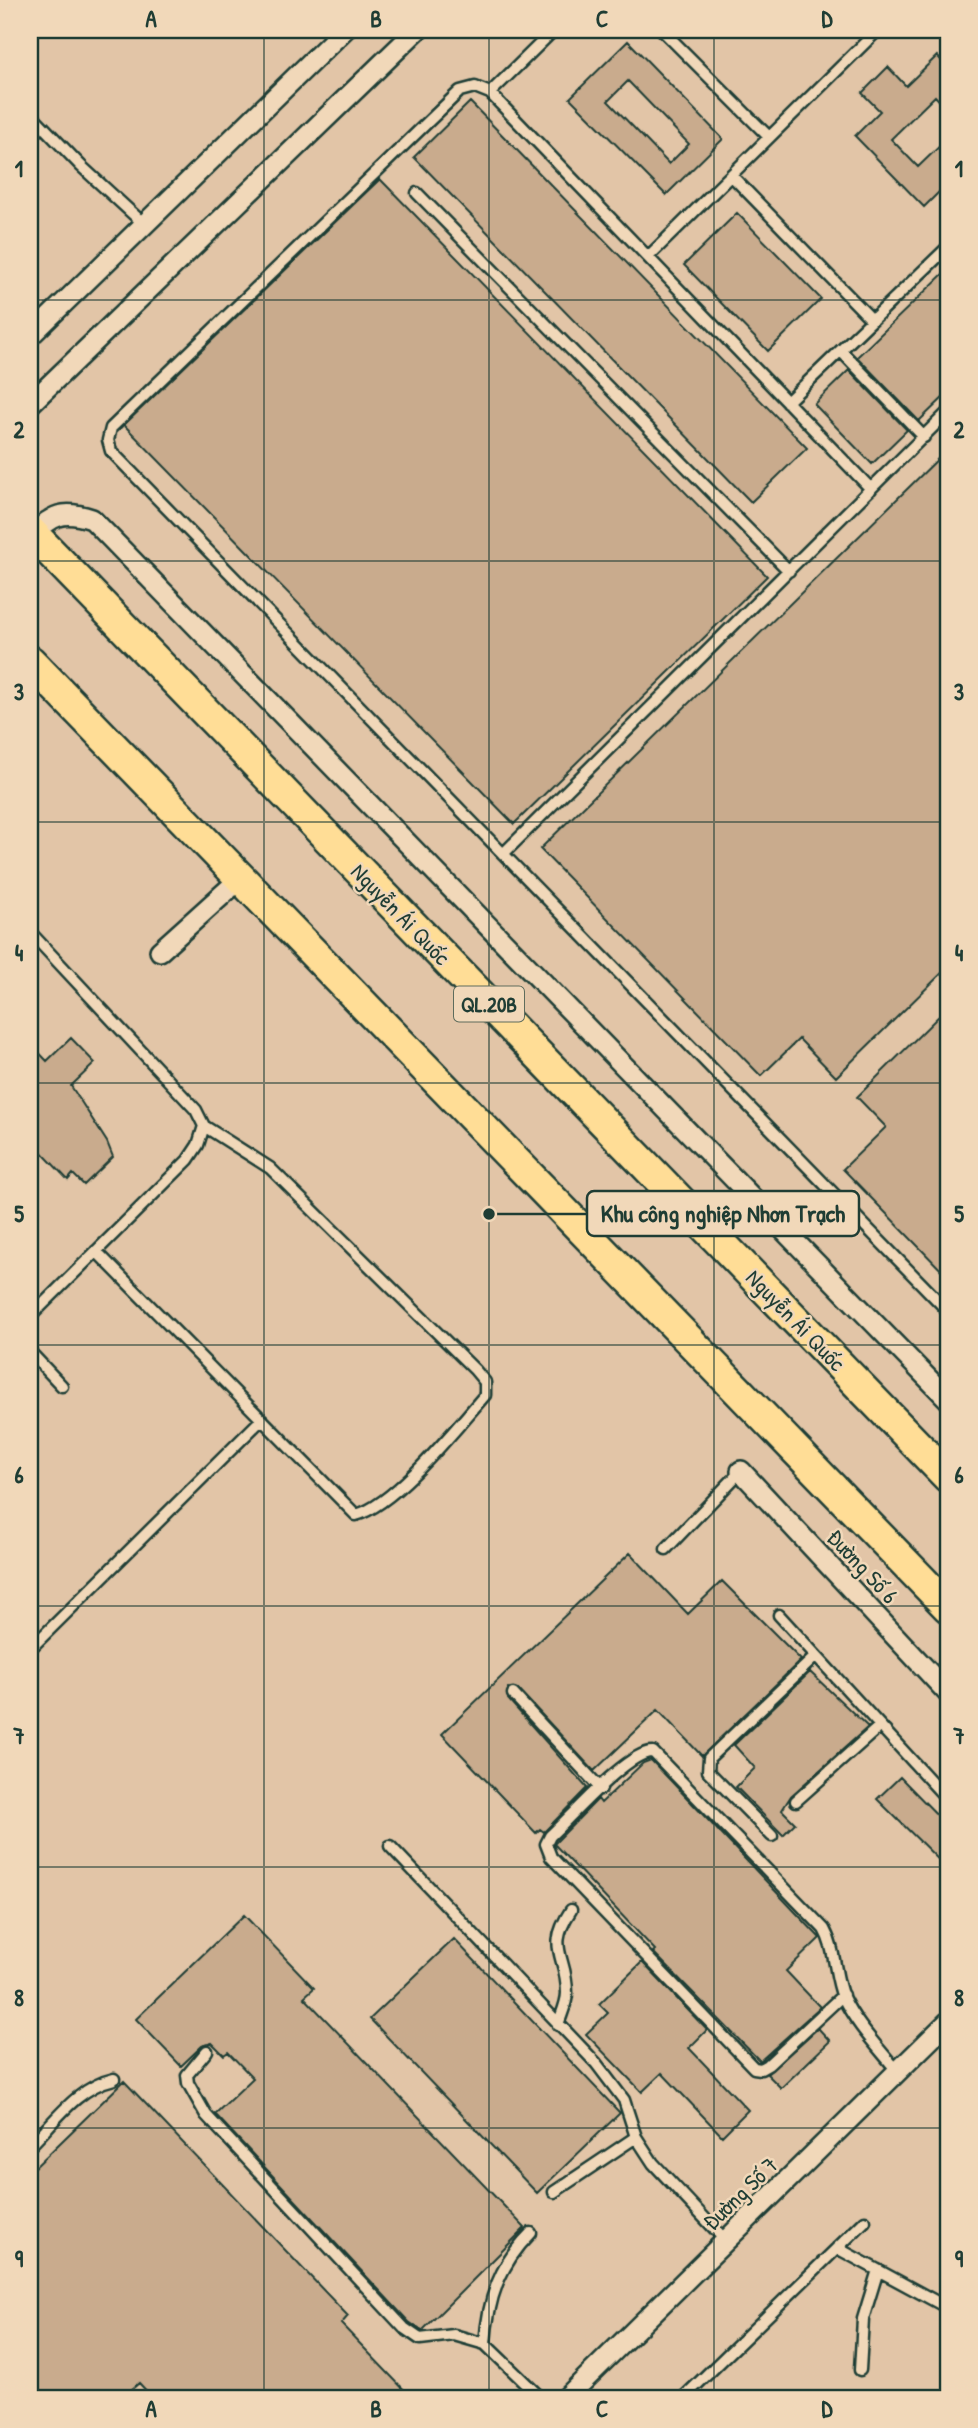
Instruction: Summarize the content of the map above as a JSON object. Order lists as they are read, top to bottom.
{
  "streets": {
    "main road": ["Nguyễn Ái Quốc", "QL.20B"],
    "street": ["Đường Số 6", "Đường Số 7"]
  },
  "places": ["Khu công nghiệp Nhơn Trạch"],
  "grid": {
    "columns": [
      "A",
      "B",
      "C",
      "D"
    ],
    "rows": [
      "1",
      "2",
      "3",
      "4",
      "5",
      "6",
      "7",
      "8",
      "9"
    ]
  }
}
